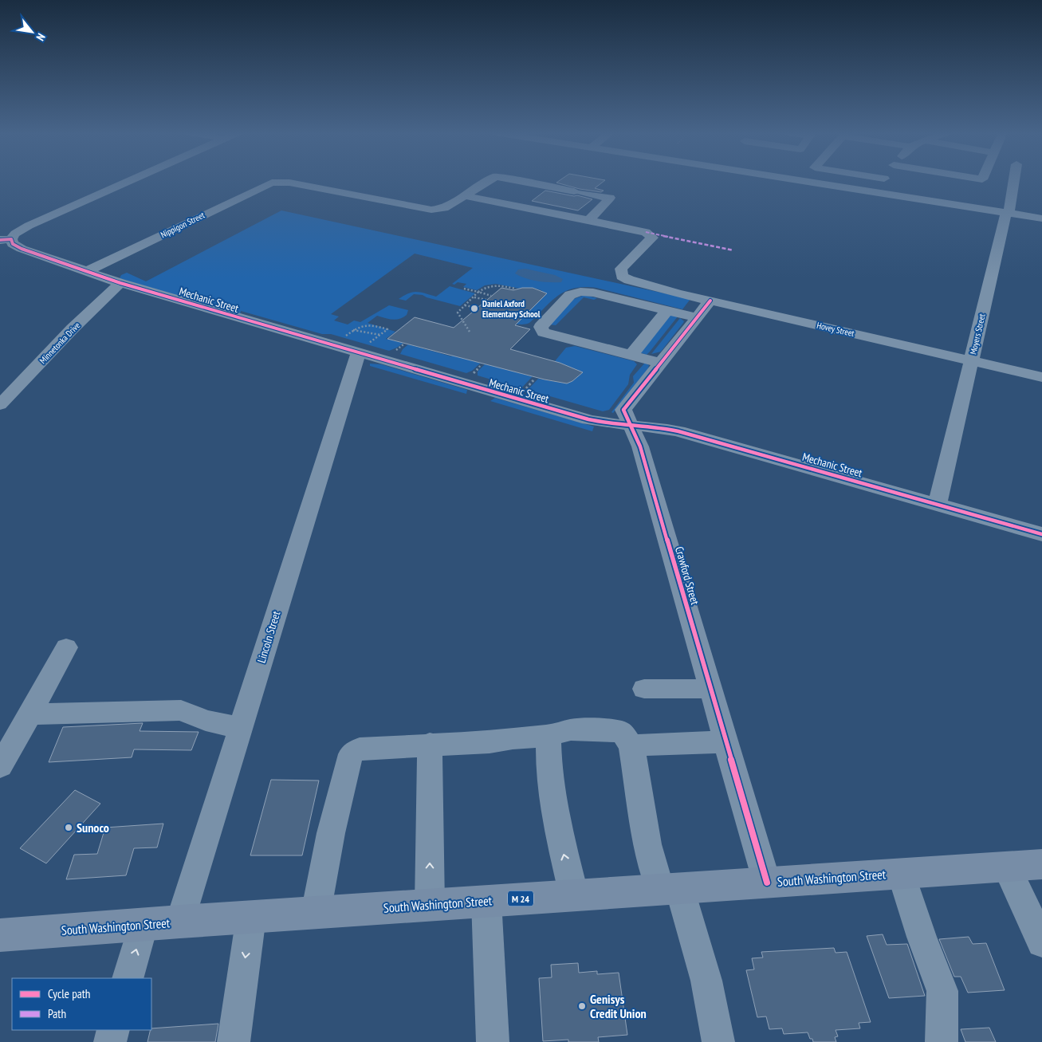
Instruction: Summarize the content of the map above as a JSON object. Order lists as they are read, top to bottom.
{
  "streets": {
    "main road": ["South Washington Street", "M 24"],
    "street": [
      "Nippigon Street",
      "Mechanic Street",
      "Hovey Street",
      "Moyers Street",
      "Minnetonka Drive",
      "Crawford Street",
      "Lincoln Street"
    ]
  },
  "crossings": [
    ["Nippigon Street", "Mechanic Street"],
    ["Mechanic Street", "Moyers Street"],
    ["Mechanic Street", "Minnetonka Drive"],
    ["Mechanic Street", "Crawford Street"],
    ["Mechanic Street", "Lincoln Street"],
    ["Hovey Street", "Moyers Street"],
    ["Hovey Street", "Crawford Street"],
    ["Crawford Street", "South Washington Street"],
    ["Lincoln Street", "South Washington Street"]
  ],
  "places": ["Daniel Axford Elementary School", "Sunoco", "Genisys Credit Union"],
  "legend": ["Cycle path", "Path"],
  "north": "bottom right"
}
